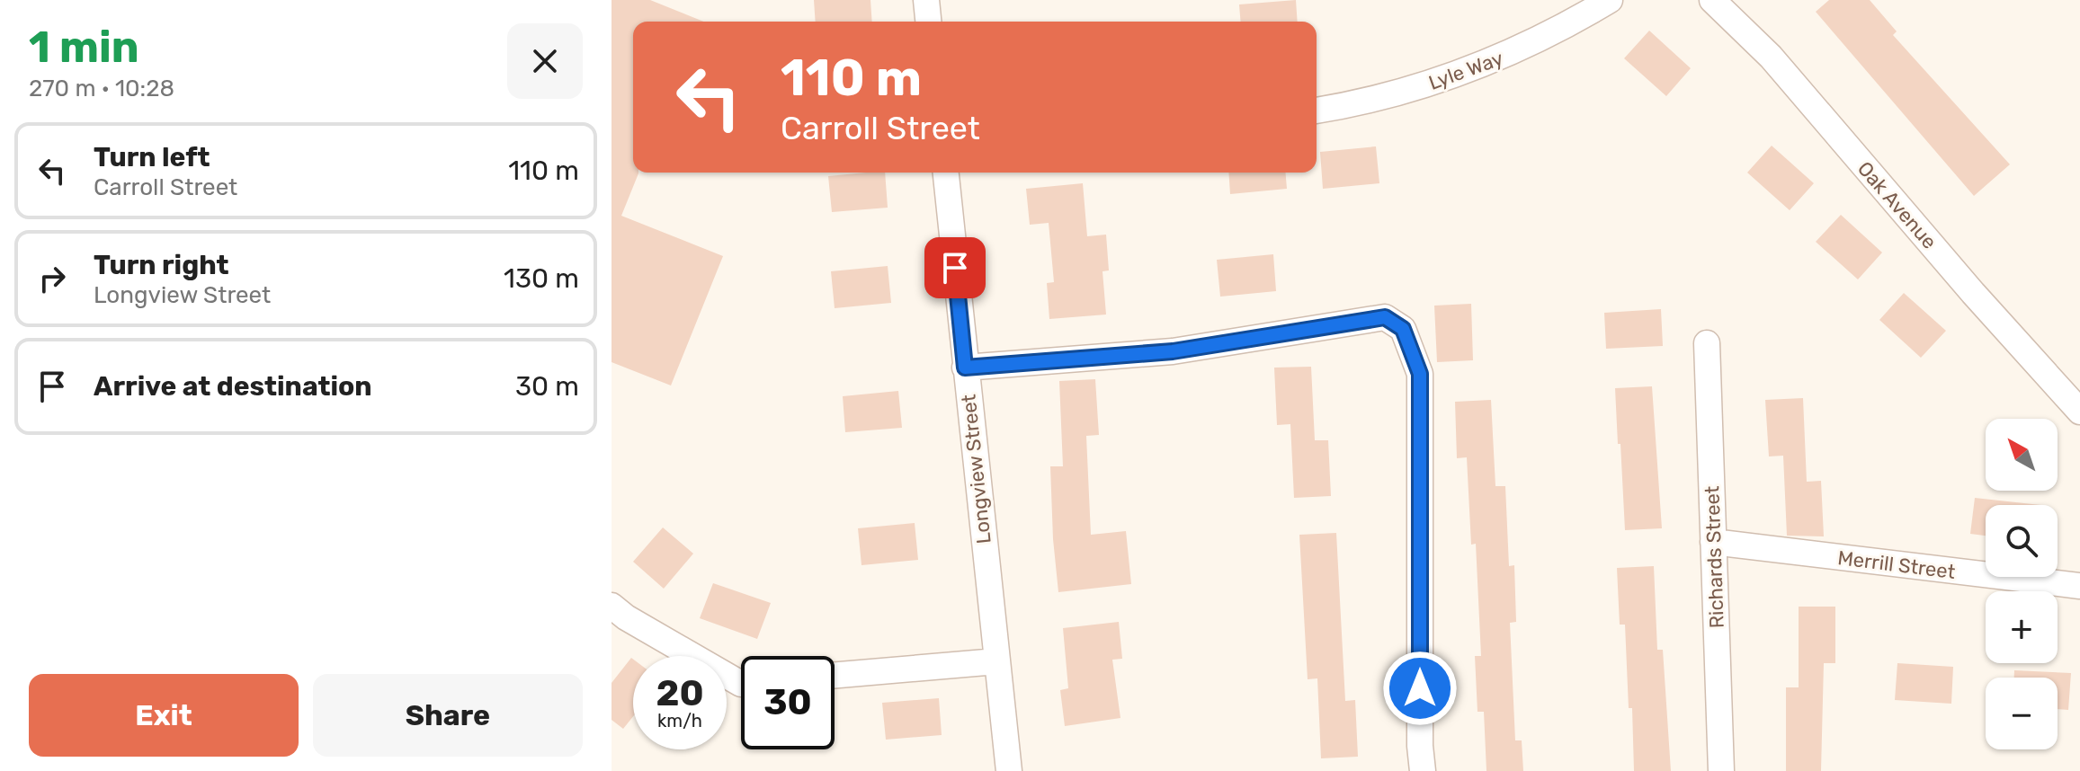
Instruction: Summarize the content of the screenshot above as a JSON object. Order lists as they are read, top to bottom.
{
  "streets": {
    "street": [
      "Lyle Way",
      "Oak Avenue",
      "Longview Street",
      "Richards Street",
      "Merrill Street"
    ]
  },
  "crossings": [
    ["Richards Street", "Merrill Street"]
  ],
  "north": "top left",
  "page": {
    "heading": ["1 min", "270 m · 10:28"],
    "turn": ["110 m", "Carroll Street"],
    "list": [
      {
        "name": "Turn left",
        "note": "Carroll Street",
        "value": "110 m"
      },
      {
        "name": "Turn right",
        "note": "Longview Street",
        "value": "130 m"
      },
      {
        "name": "Arrive at destination",
        "value": "30 m"
      }
    ],
    "map_buttons": ["+", "−"],
    "speed": "20 km/h",
    "limit": "30",
    "buttons": ["Exit", "Share"]
  }
}
